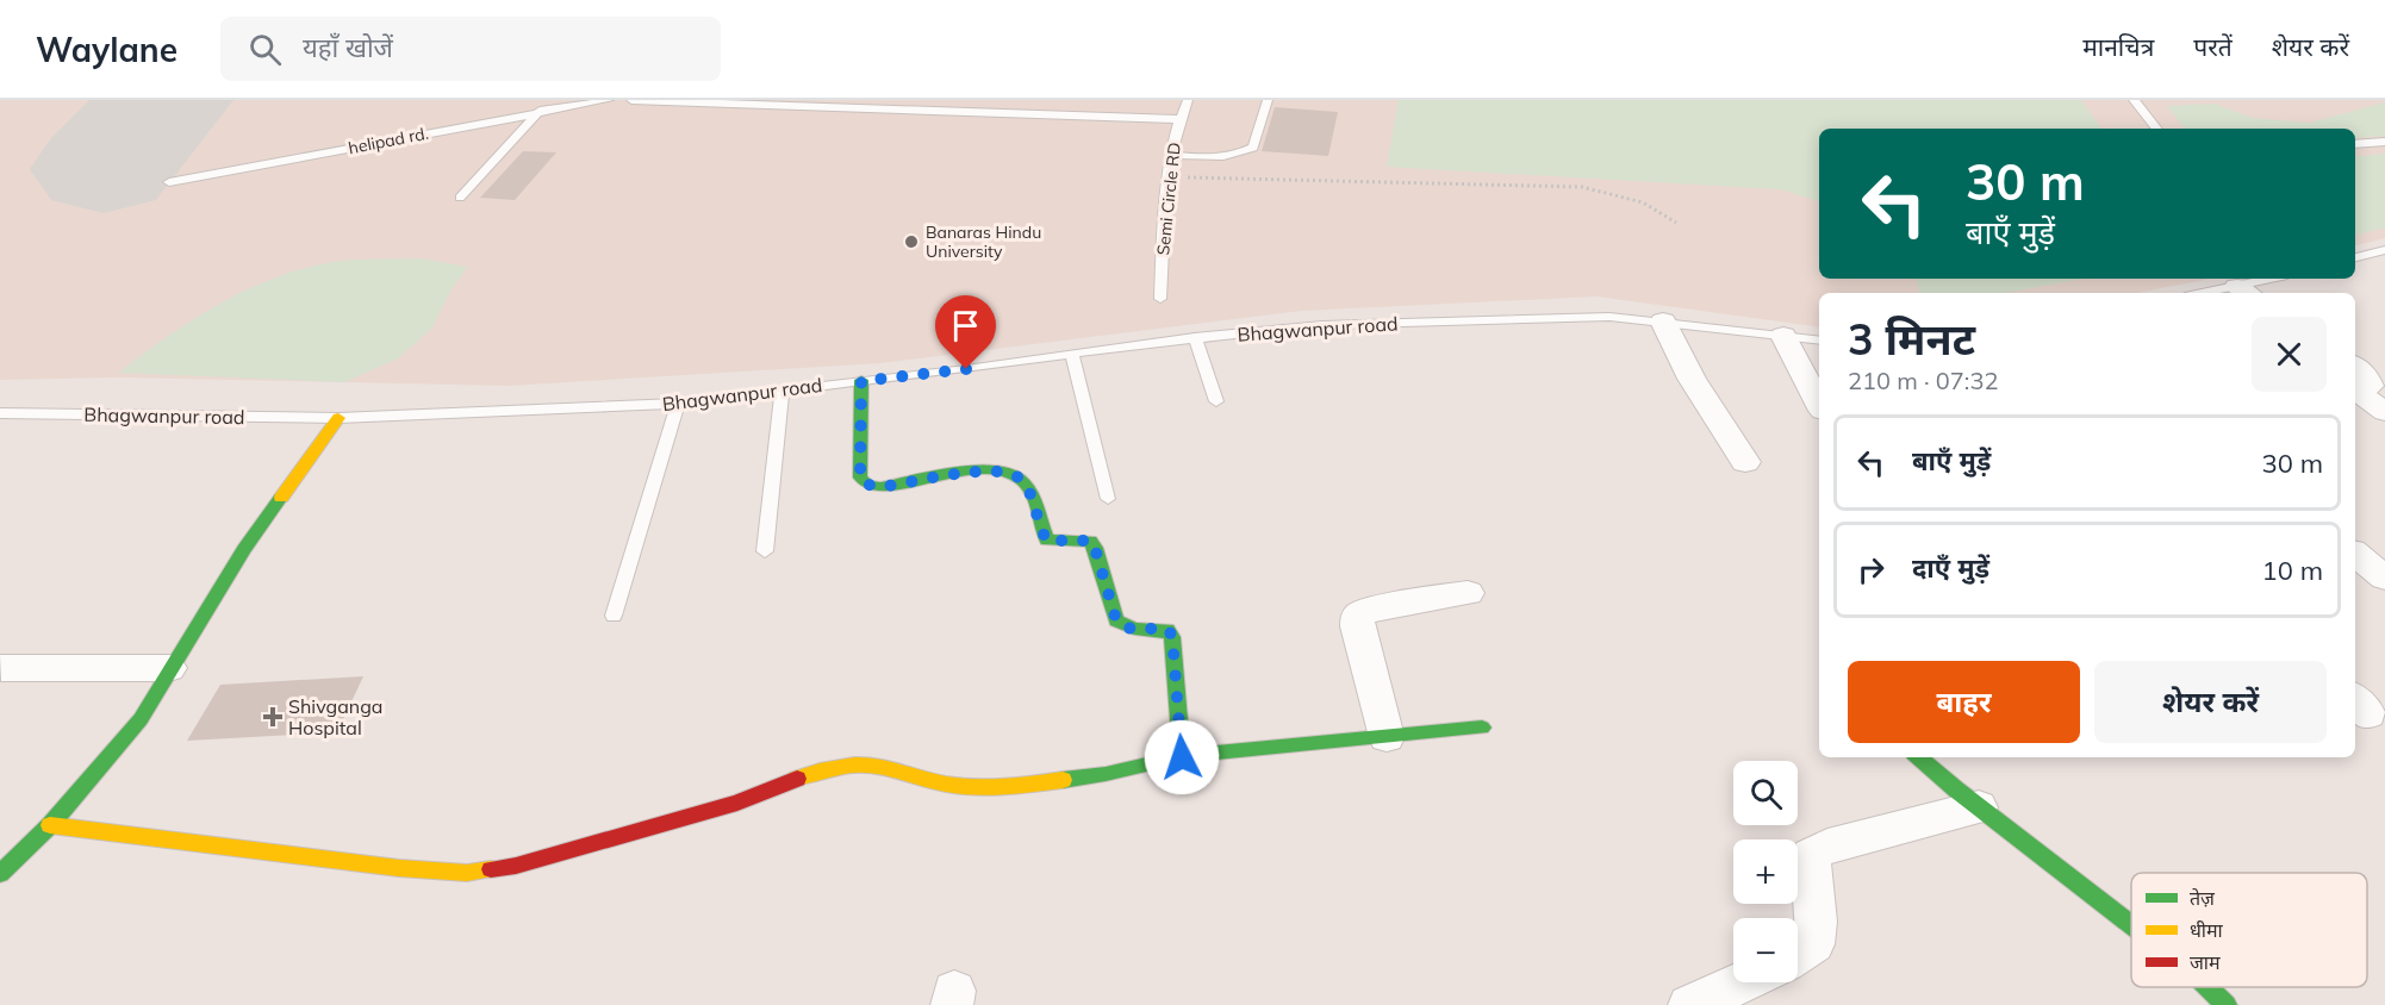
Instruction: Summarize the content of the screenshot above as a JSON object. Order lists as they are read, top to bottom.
{
  "streets": {
    "lane": ["helipad rd.", "Semi Circle RD", "Bhagwanpur road"]
  },
  "places": {
    "other": ["Banaras Hindu University"],
    "health": ["Shivganga Hospital"]
  },
  "legend": ["तेज़", "धीमा", "जाम"],
  "page": {
    "header": "Waylane",
    "search": "यहाँ खोजें",
    "nav": ["मानचित्र", "परतें", "शेयर करें"],
    "turn": ["30 m", "बाएँ मुड़ें"],
    "heading": ["3 मिनट", "210 m · 07:32"],
    "list": [
      {
        "name": "बाएँ मुड़ें",
        "value": "30 m"
      },
      {
        "name": "दाएँ मुड़ें",
        "value": "10 m"
      }
    ],
    "buttons": ["बाहर", "शेयर करें"],
    "map_buttons": ["+", "−"]
  }
}
